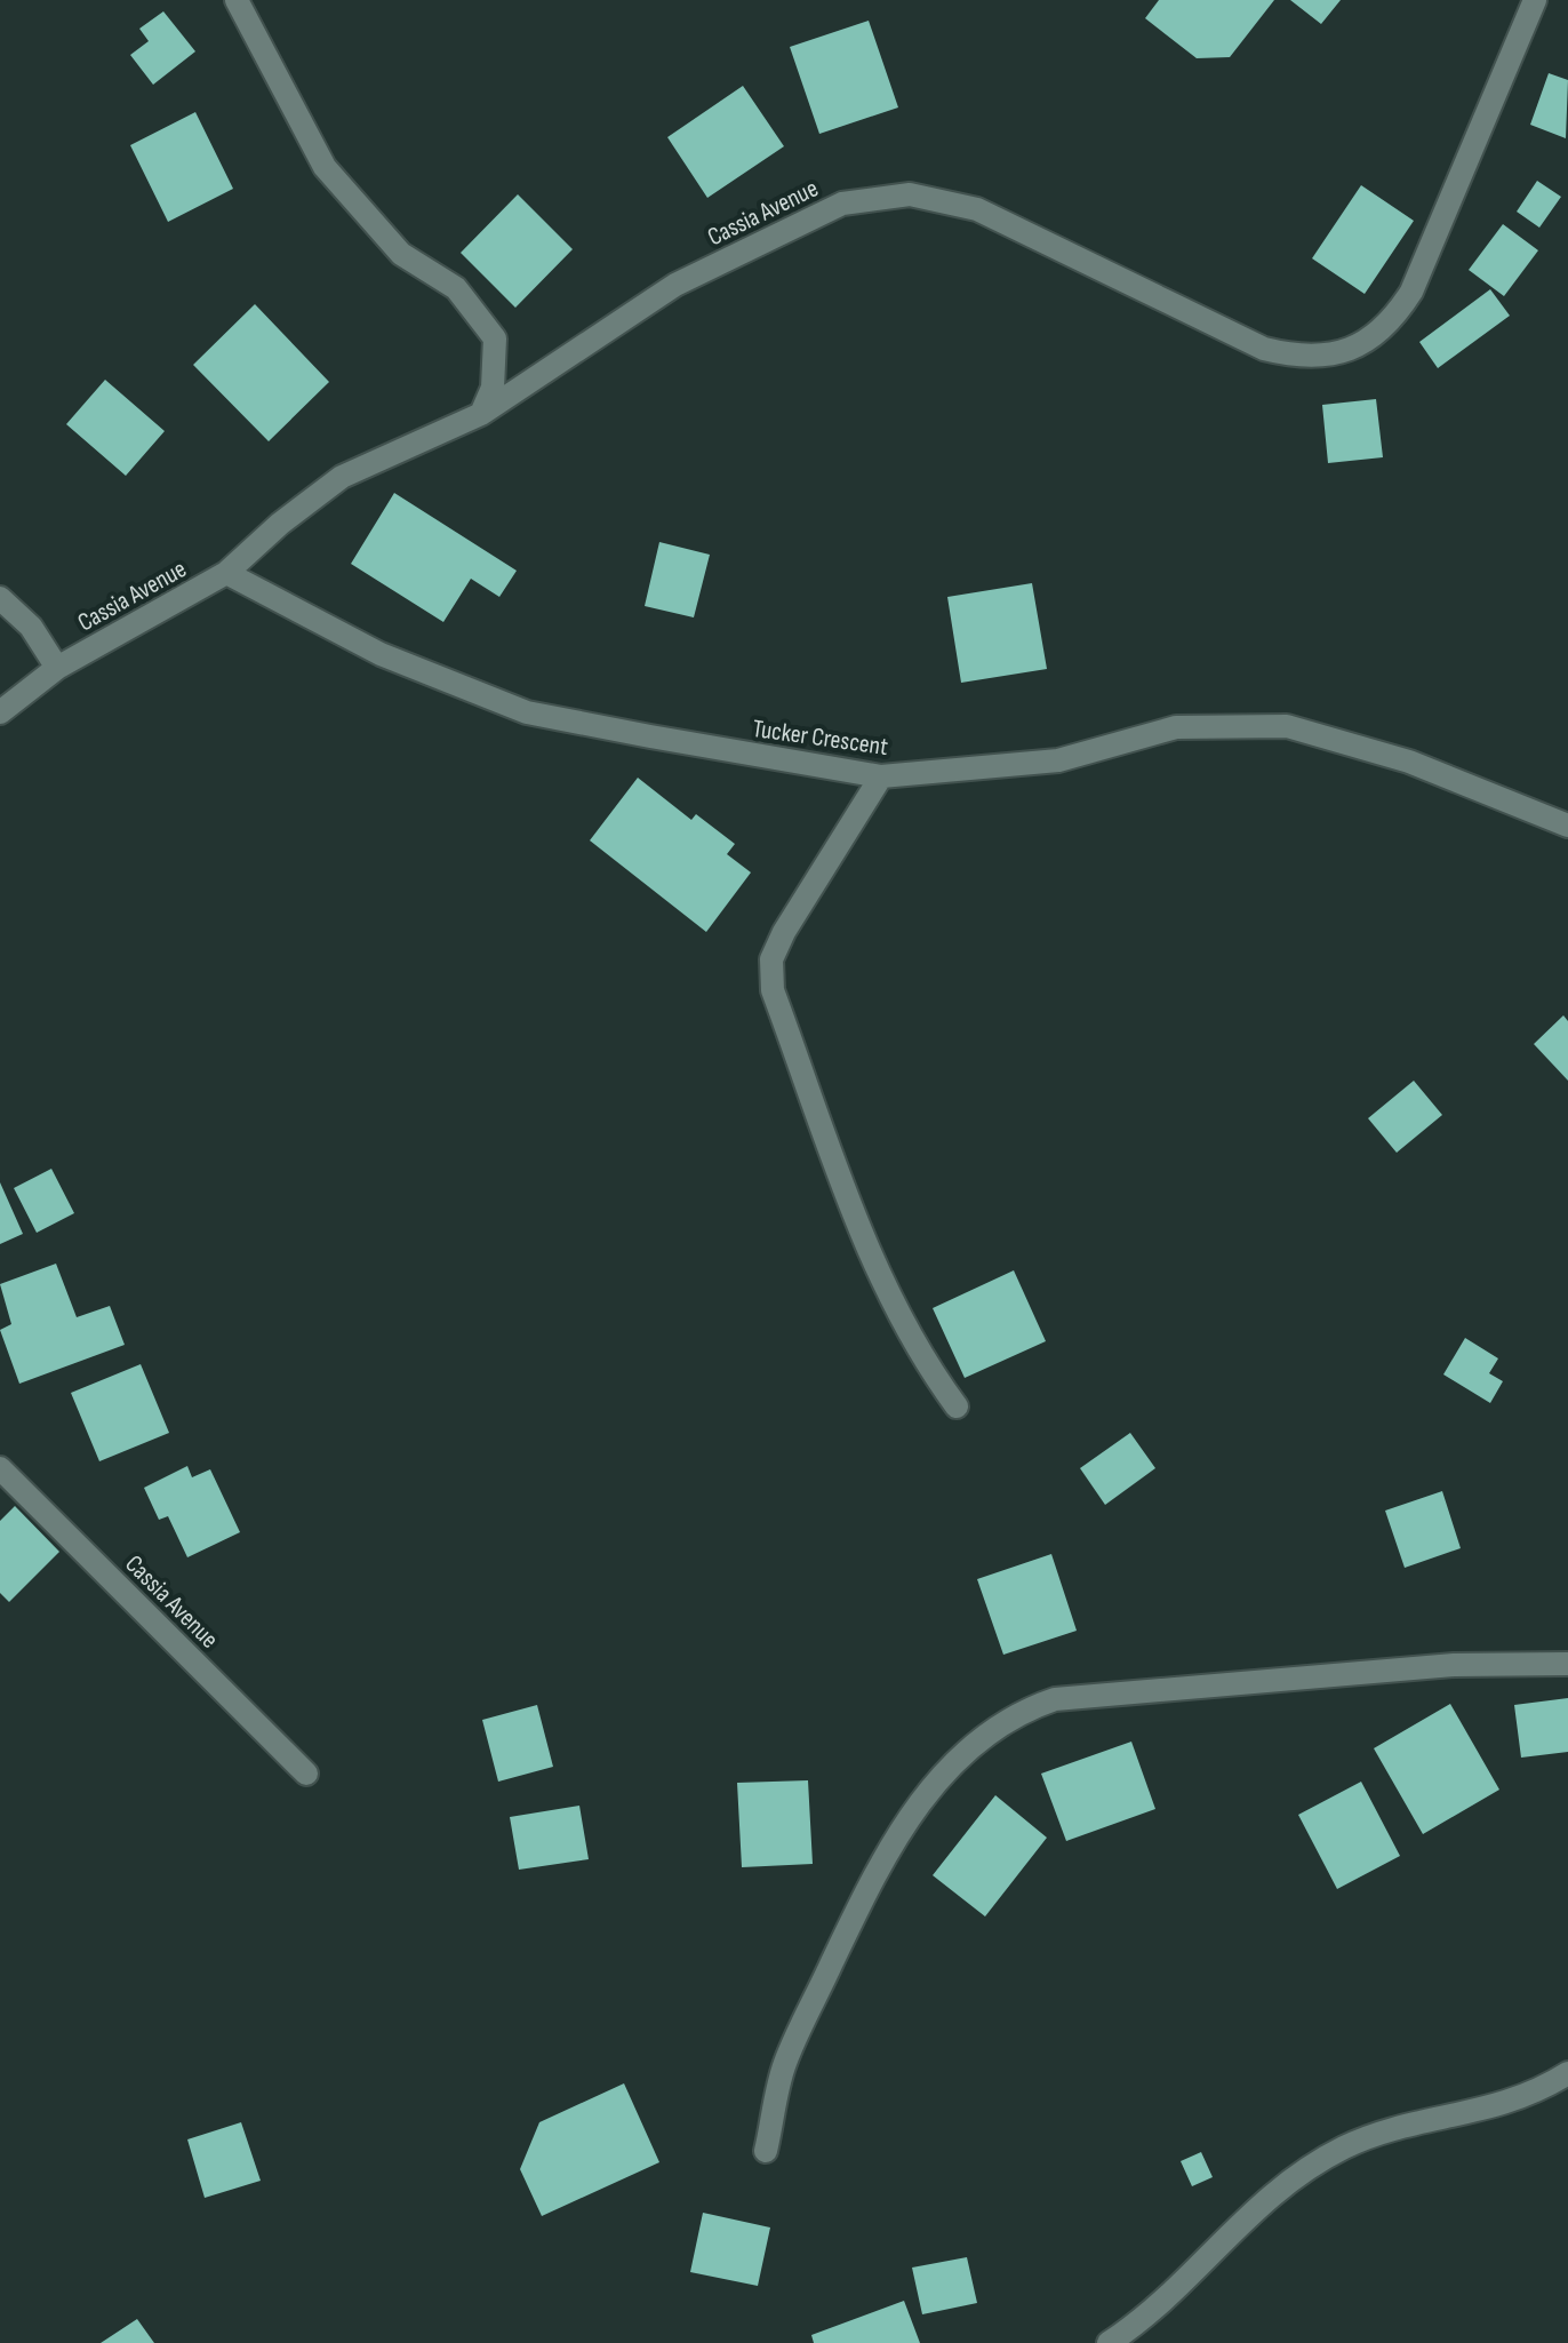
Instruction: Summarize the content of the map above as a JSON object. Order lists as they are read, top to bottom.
{
  "streets": {
    "street": ["Cassia Avenue", "Tucker Crescent"]
  },
  "crossings": [
    ["Cassia Avenue", "Tucker Crescent"]
  ]
}
